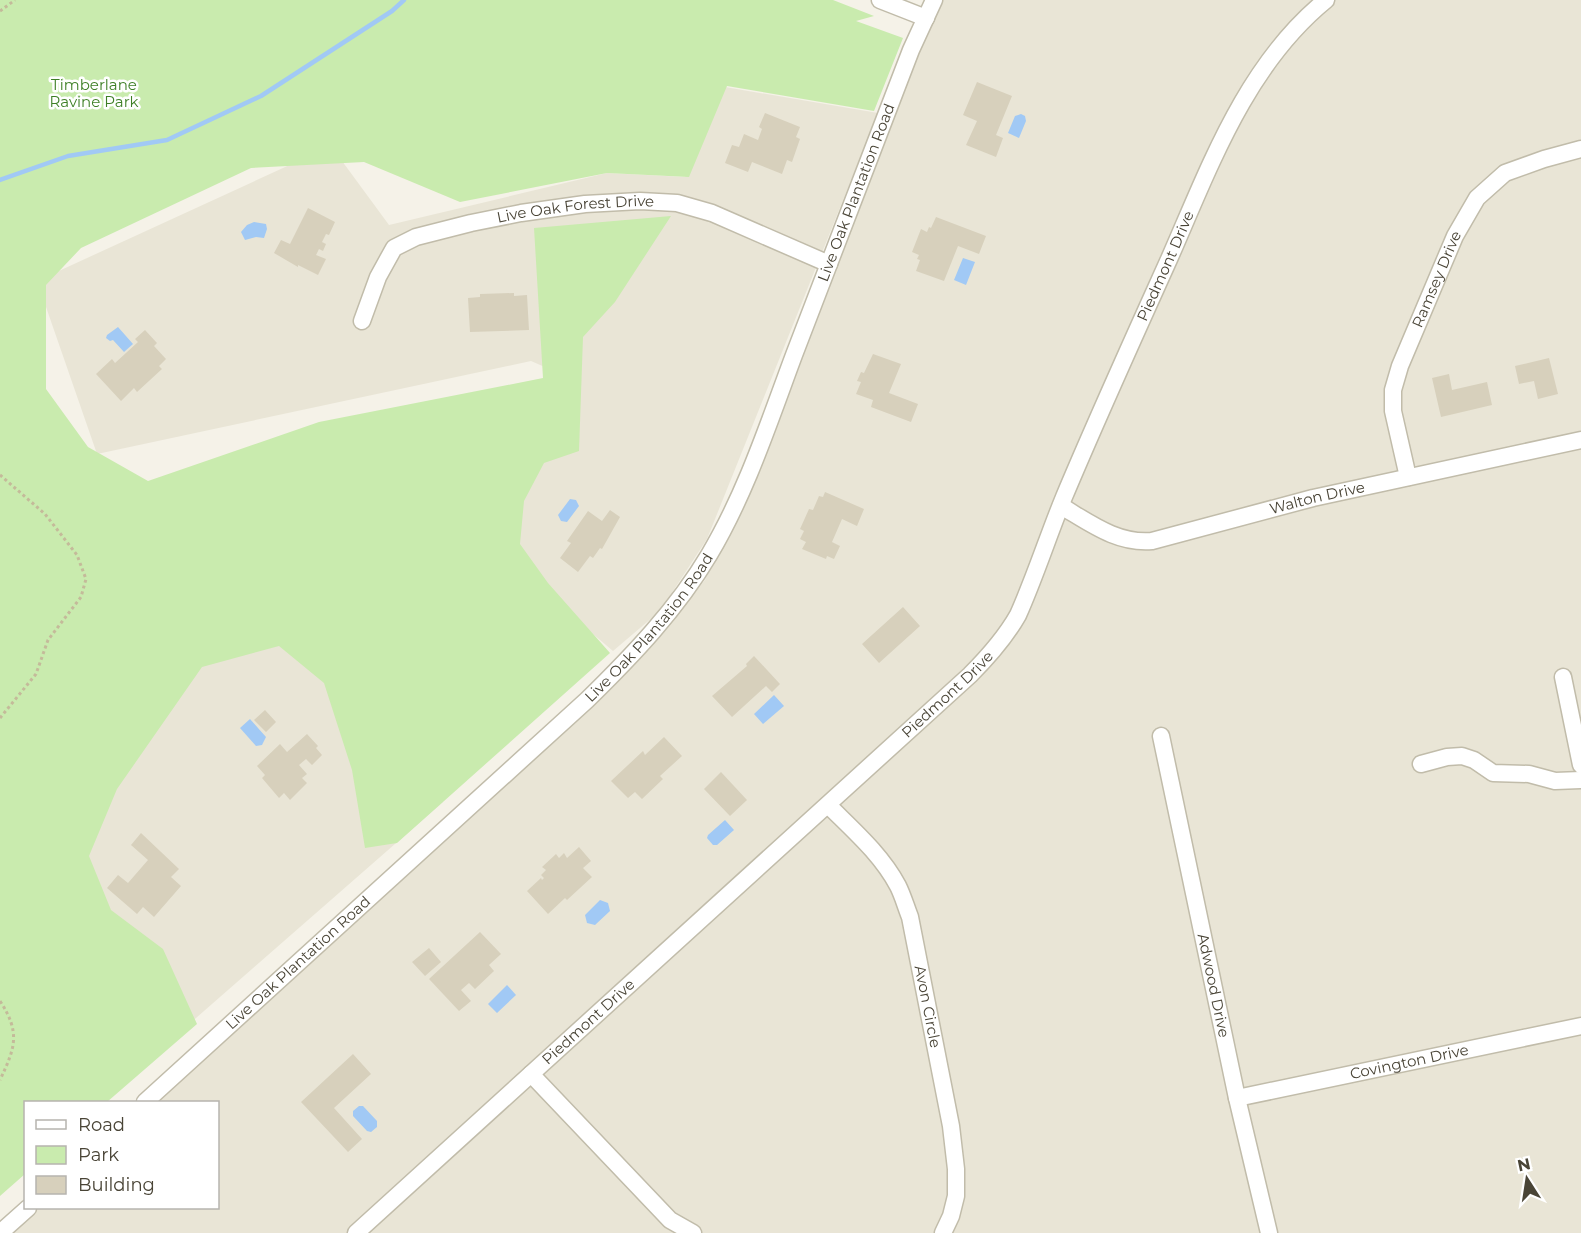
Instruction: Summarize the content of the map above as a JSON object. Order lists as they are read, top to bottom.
{
  "streets": {
    "street": [
      "Live Oak Plantation Road",
      "Live Oak Forest Drive",
      "Piedmont Drive",
      "Ramsey Drive",
      "Walton Drive",
      "Adwood Drive",
      "Avon Circle",
      "Covington Drive"
    ]
  },
  "crossings": [
    ["Live Oak Plantation Road", "Live Oak Forest Drive"],
    ["Piedmont Drive", "Walton Drive"],
    ["Piedmont Drive", "Avon Circle"],
    ["Ramsey Drive", "Walton Drive"],
    ["Adwood Drive", "Covington Drive"]
  ],
  "parks": ["Timberlane Ravine Park"],
  "legend": ["Road", "Park", "Building"],
  "north": "top"
}
